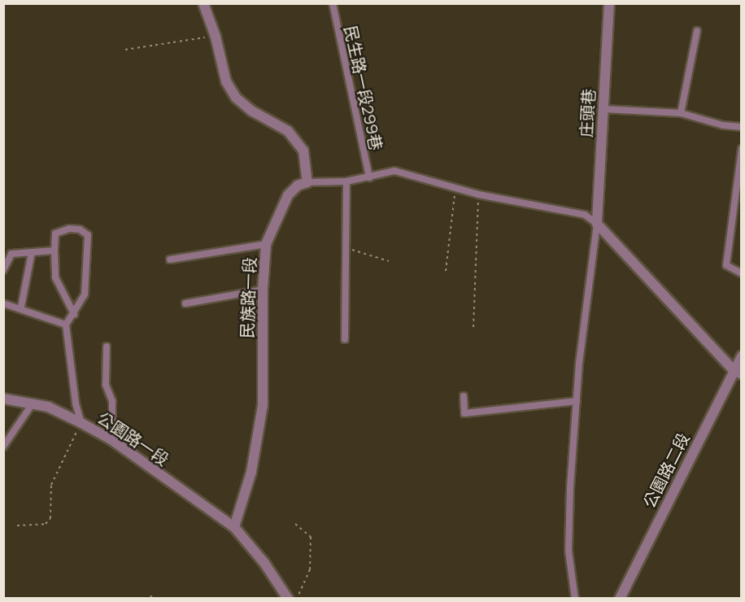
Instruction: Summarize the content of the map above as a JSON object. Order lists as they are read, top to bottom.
{
  "streets": {
    "street": [
      "庄頭巷",
      "民族路一段",
      "公園路一段",
      "公園路二段"
    ],
    "lane": ["民生路一段299巷"]
  },
  "crossings": [
    ["民族路一段", "公園路一段"]
  ]
}
